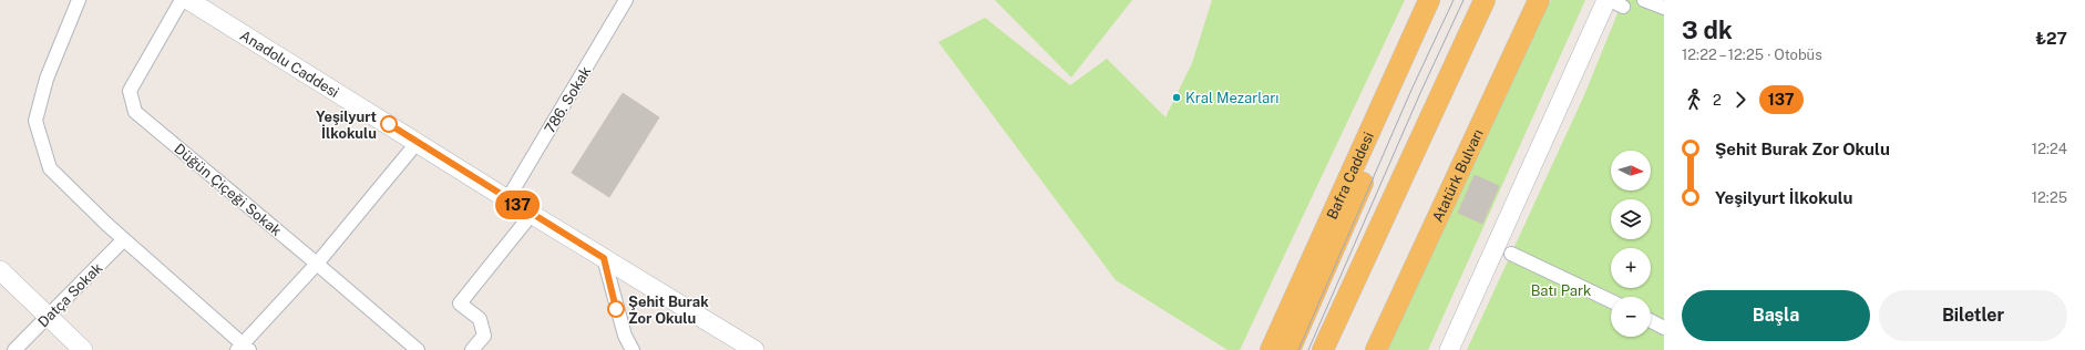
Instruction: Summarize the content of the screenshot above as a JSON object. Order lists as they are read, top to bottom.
{
  "streets": {
    "main road": ["Anadolu Caddesi", "Bafra Caddesi", "Atatürk Bulvarı"],
    "street": ["786. Sokak", "Düğün Çiçeği Sokak", "Datça Sokak"]
  },
  "crossings": [
    ["Anadolu Caddesi", "786. Sokak"]
  ],
  "parks": ["Batı Park"],
  "places": ["Kral Mezarları", "Yeşilyurt İlkokulu", "Şehit Burak Zor Okulu"],
  "lines": ["bus line 137"],
  "north": "right",
  "page": {
    "on_map": "137",
    "heading": ["3 dk", "12:22 – 12:25 · Otobüs", "₺27"],
    "legs": ["2", "137"],
    "list": [
      {
        "name": "Şehit Burak Zor Okulu",
        "value": "12:24"
      },
      {
        "name": "Yeşilyurt İlkokulu",
        "value": "12:25"
      }
    ],
    "map_buttons": ["+", "−"],
    "buttons": ["Başla", "Biletler"]
  }
}
